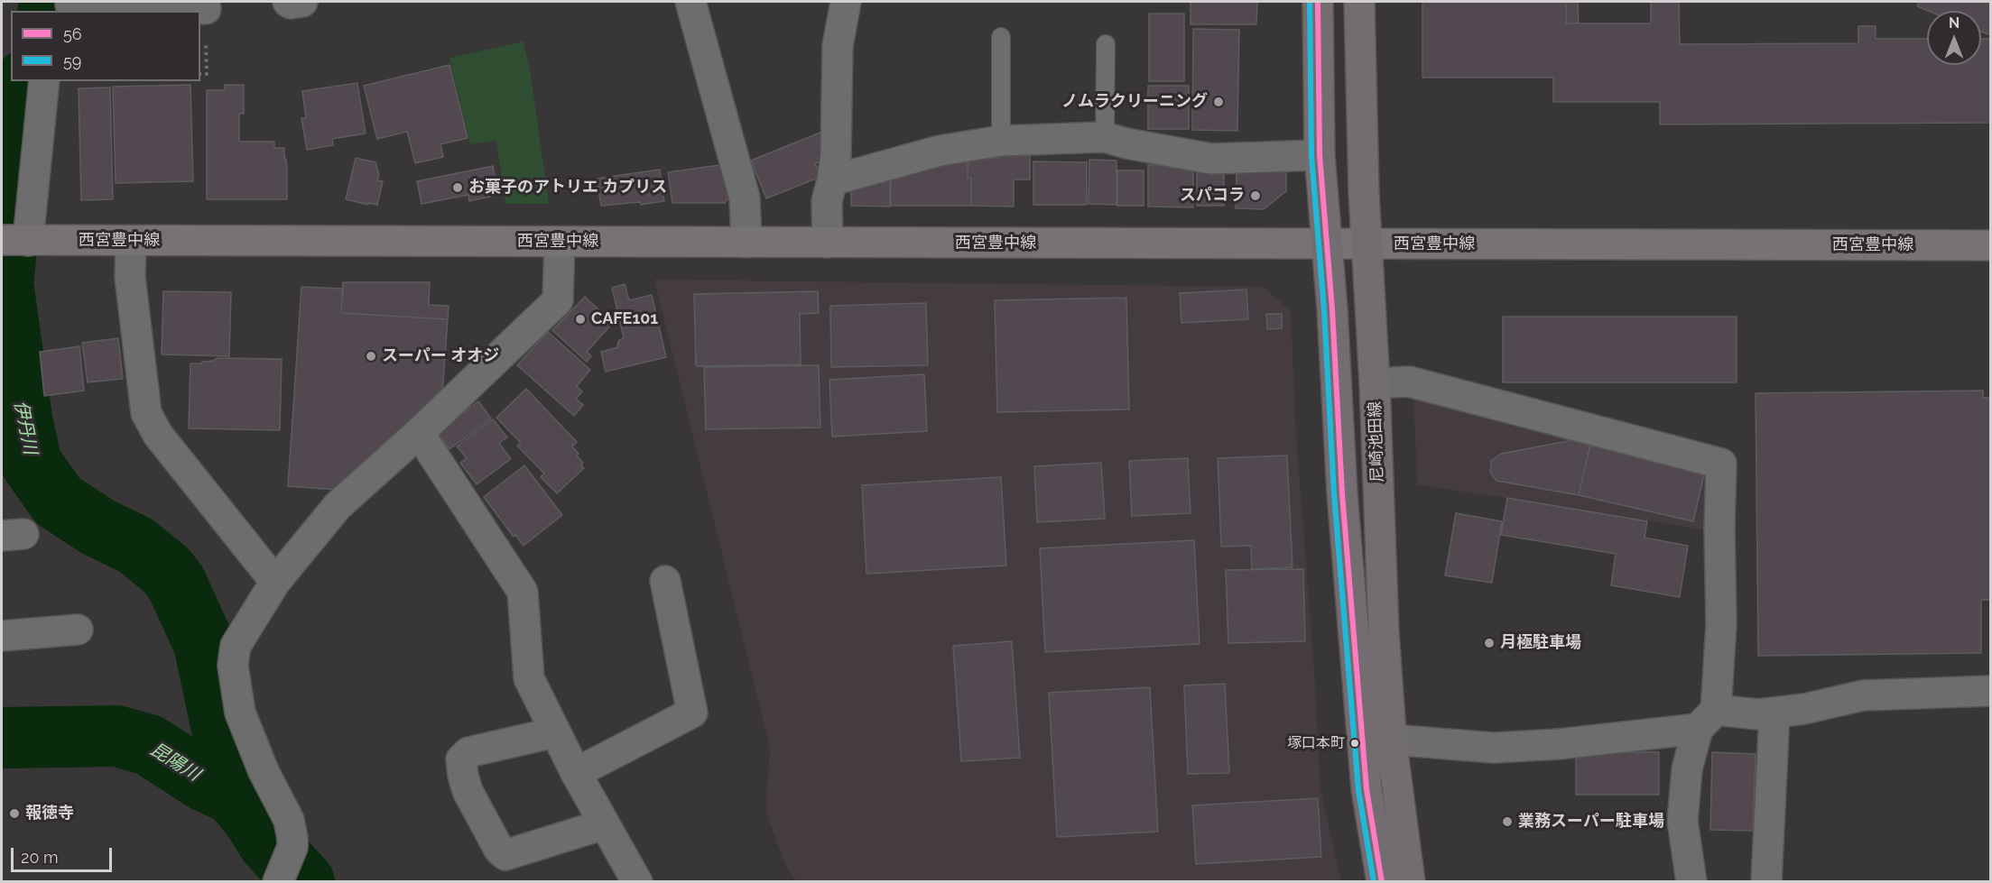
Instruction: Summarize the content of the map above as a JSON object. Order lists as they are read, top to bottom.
{
  "streets": {
    "main road": ["西宮豊中線", "尼崎池田線"]
  },
  "crossings": [
    ["西宮豊中線", "尼崎池田線"]
  ],
  "water": ["伊丹川", "昆陽川"],
  "places": [
    "ノムラクリーニング",
    "お菓子のアトリエ カプリス",
    "スパコラ",
    "CAFE101",
    "スーパー オオジ",
    "月極駐車場",
    "塚口本町",
    "報徳寺",
    "業務スーパー駐車場"
  ],
  "lines": ["transit line 56", "transit line 59"],
  "legend": ["56", "59"],
  "scale_bar": "20 m",
  "north": "top"
}
